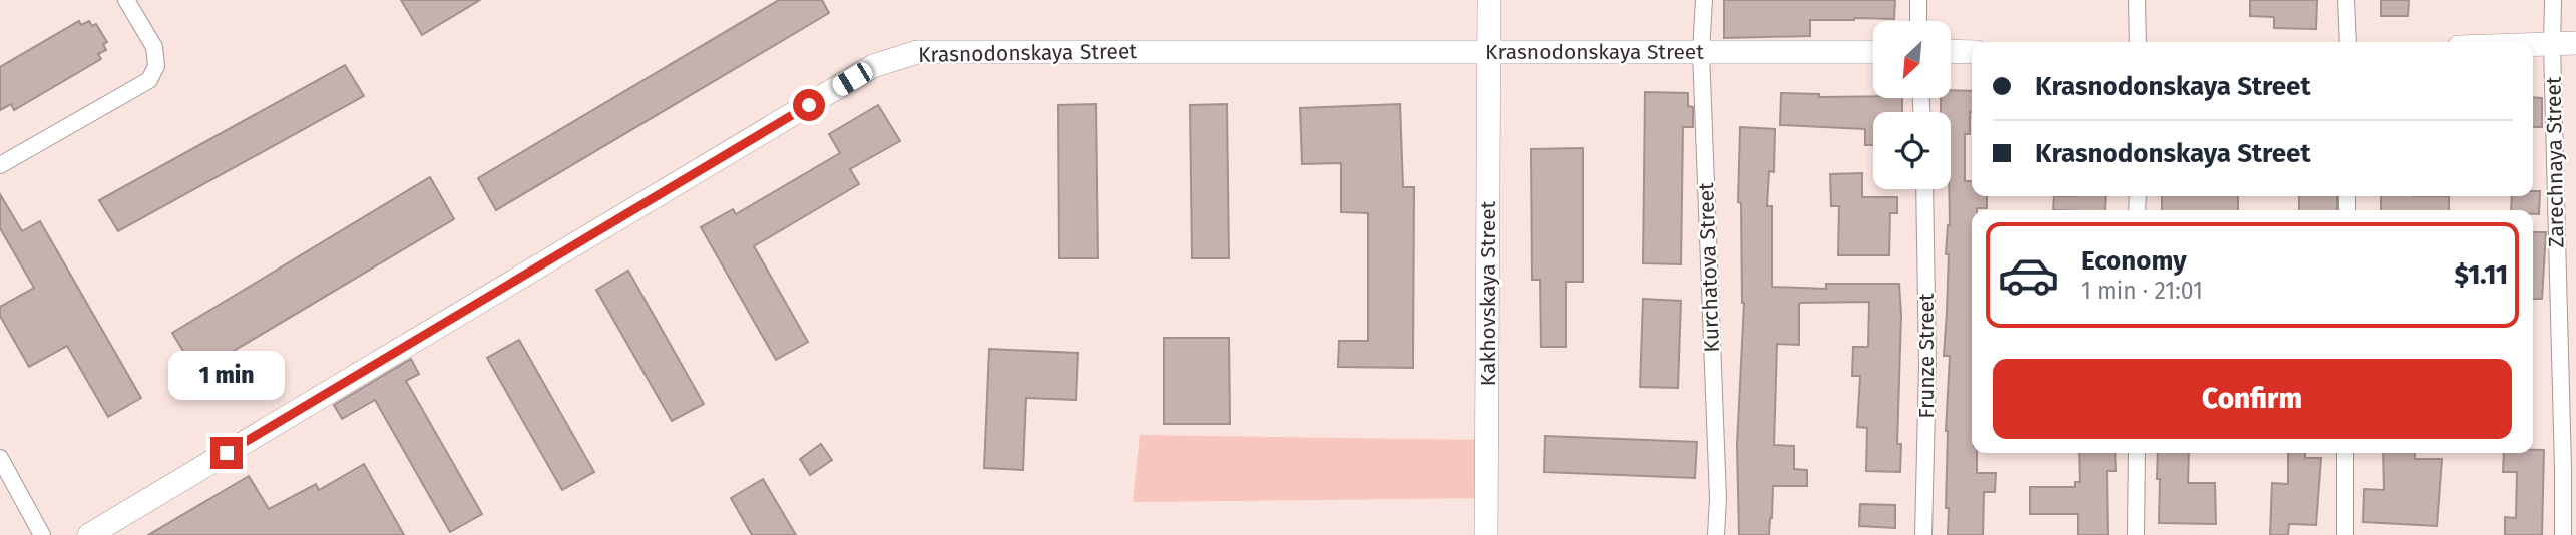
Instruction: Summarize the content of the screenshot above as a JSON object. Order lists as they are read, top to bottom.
{
  "streets": {
    "street": [
      "Krasnodonskaya Street",
      "Zarechnaya Street",
      "Kurchatova Street",
      "Kakhovskaya Street",
      "Frunze Street"
    ]
  },
  "crossings": [
    ["Krasnodonskaya Street", "Kurchatova Street"],
    ["Krasnodonskaya Street", "Kakhovskaya Street"]
  ],
  "north": "bottom left",
  "page": {
    "banner": ["Krasnodonskaya Street", "Krasnodonskaya Street"],
    "list": [
      {
        "name": "Economy",
        "note": "1 min · 21:01",
        "value": "$1.11"
      }
    ],
    "buttons": "Confirm",
    "bubble": "1 min"
  }
}
